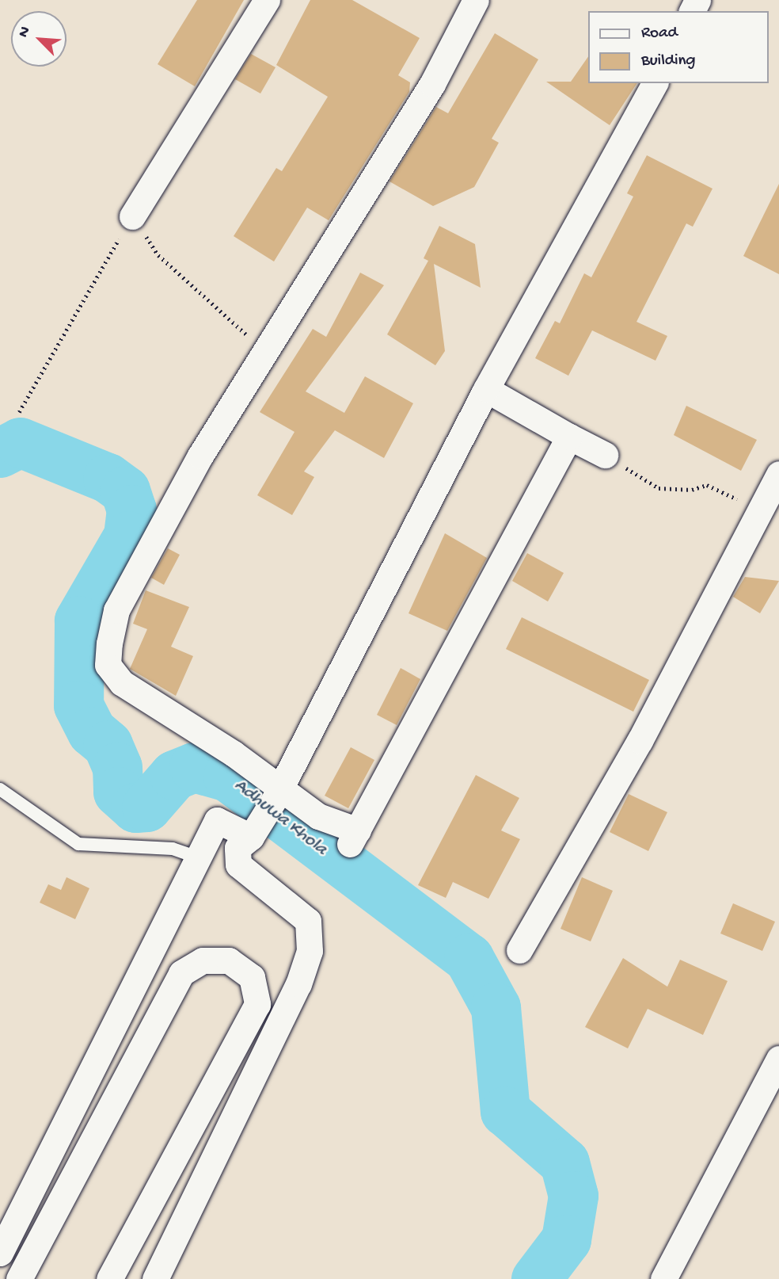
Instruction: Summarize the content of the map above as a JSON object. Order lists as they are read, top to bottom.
{
  "water": ["Adhuwa Khola"],
  "legend": ["Road", "Building"],
  "north": "top left"
}
